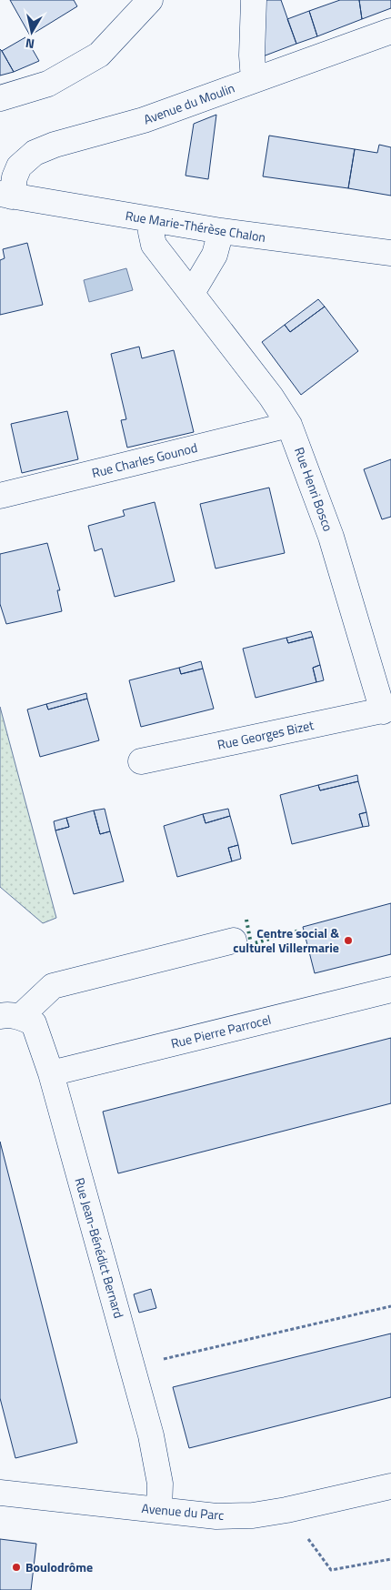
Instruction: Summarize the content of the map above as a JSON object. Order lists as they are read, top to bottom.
{
  "streets": {
    "street": [
      "Avenue du Moulin",
      "Rue Marie-Thérèse Chalon",
      "Rue Charles Gounod",
      "Rue Henri Bosco",
      "Rue Georges Bizet",
      "Rue Pierre Parrocel",
      "Rue Jean-Bénédict Bernard",
      "Avenue du Parc"
    ]
  },
  "crossings": [
    ["Avenue du Moulin", "Rue Marie-Thérèse Chalon"],
    ["Rue Marie-Thérèse Chalon", "Rue Henri Bosco"],
    ["Rue Charles Gounod", "Rue Henri Bosco"],
    ["Rue Henri Bosco", "Rue Georges Bizet"],
    ["Rue Pierre Parrocel", "Rue Jean-Bénédict Bernard"],
    ["Rue Jean-Bénédict Bernard", "Avenue du Parc"]
  ],
  "places": ["Centre social & culturel Villermarie", "Boulodrôme"],
  "north": "bottom"
}
